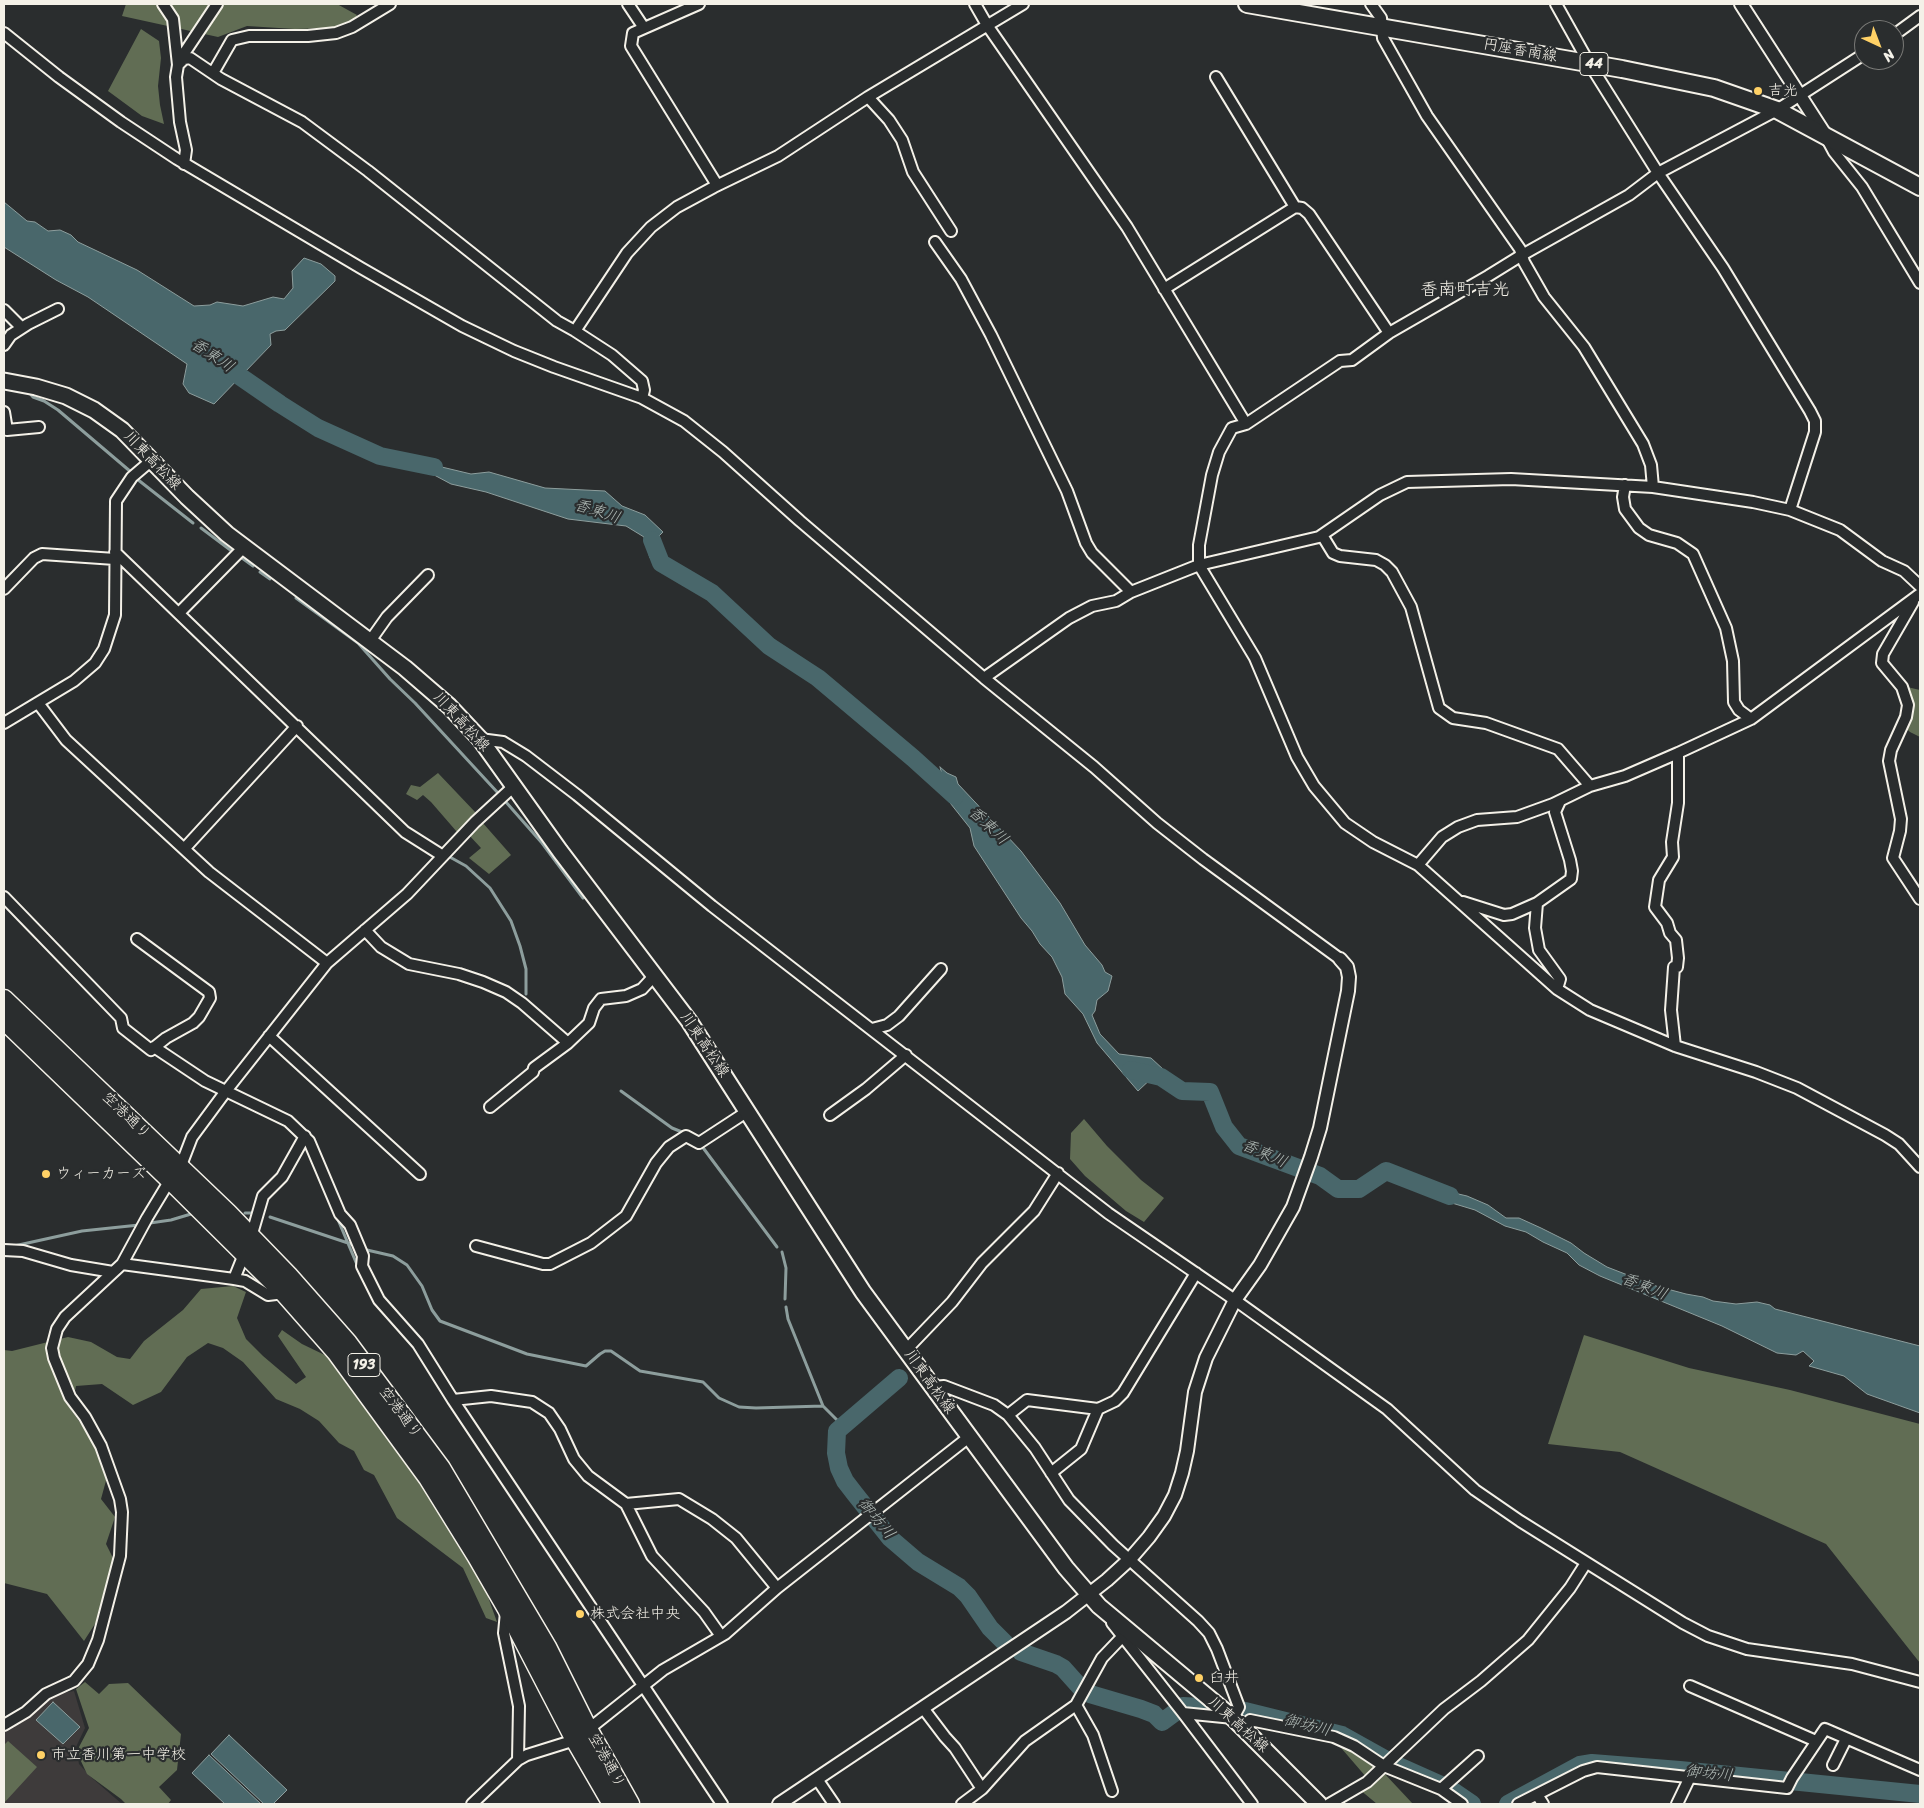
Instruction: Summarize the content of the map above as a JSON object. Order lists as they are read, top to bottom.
{
  "streets": {
    "highway": ["空港通り", "193"],
    "main road": ["円座香南線", "44", "川東高松線"]
  },
  "districts": ["香南町吉光"],
  "water": ["香東川", "御坊川"],
  "places": [
    "吉光",
    "ウィーカーズ",
    "株式会社中央",
    "臼井",
    "市立香川第一中学校"
  ],
  "north": "bottom right"
}
